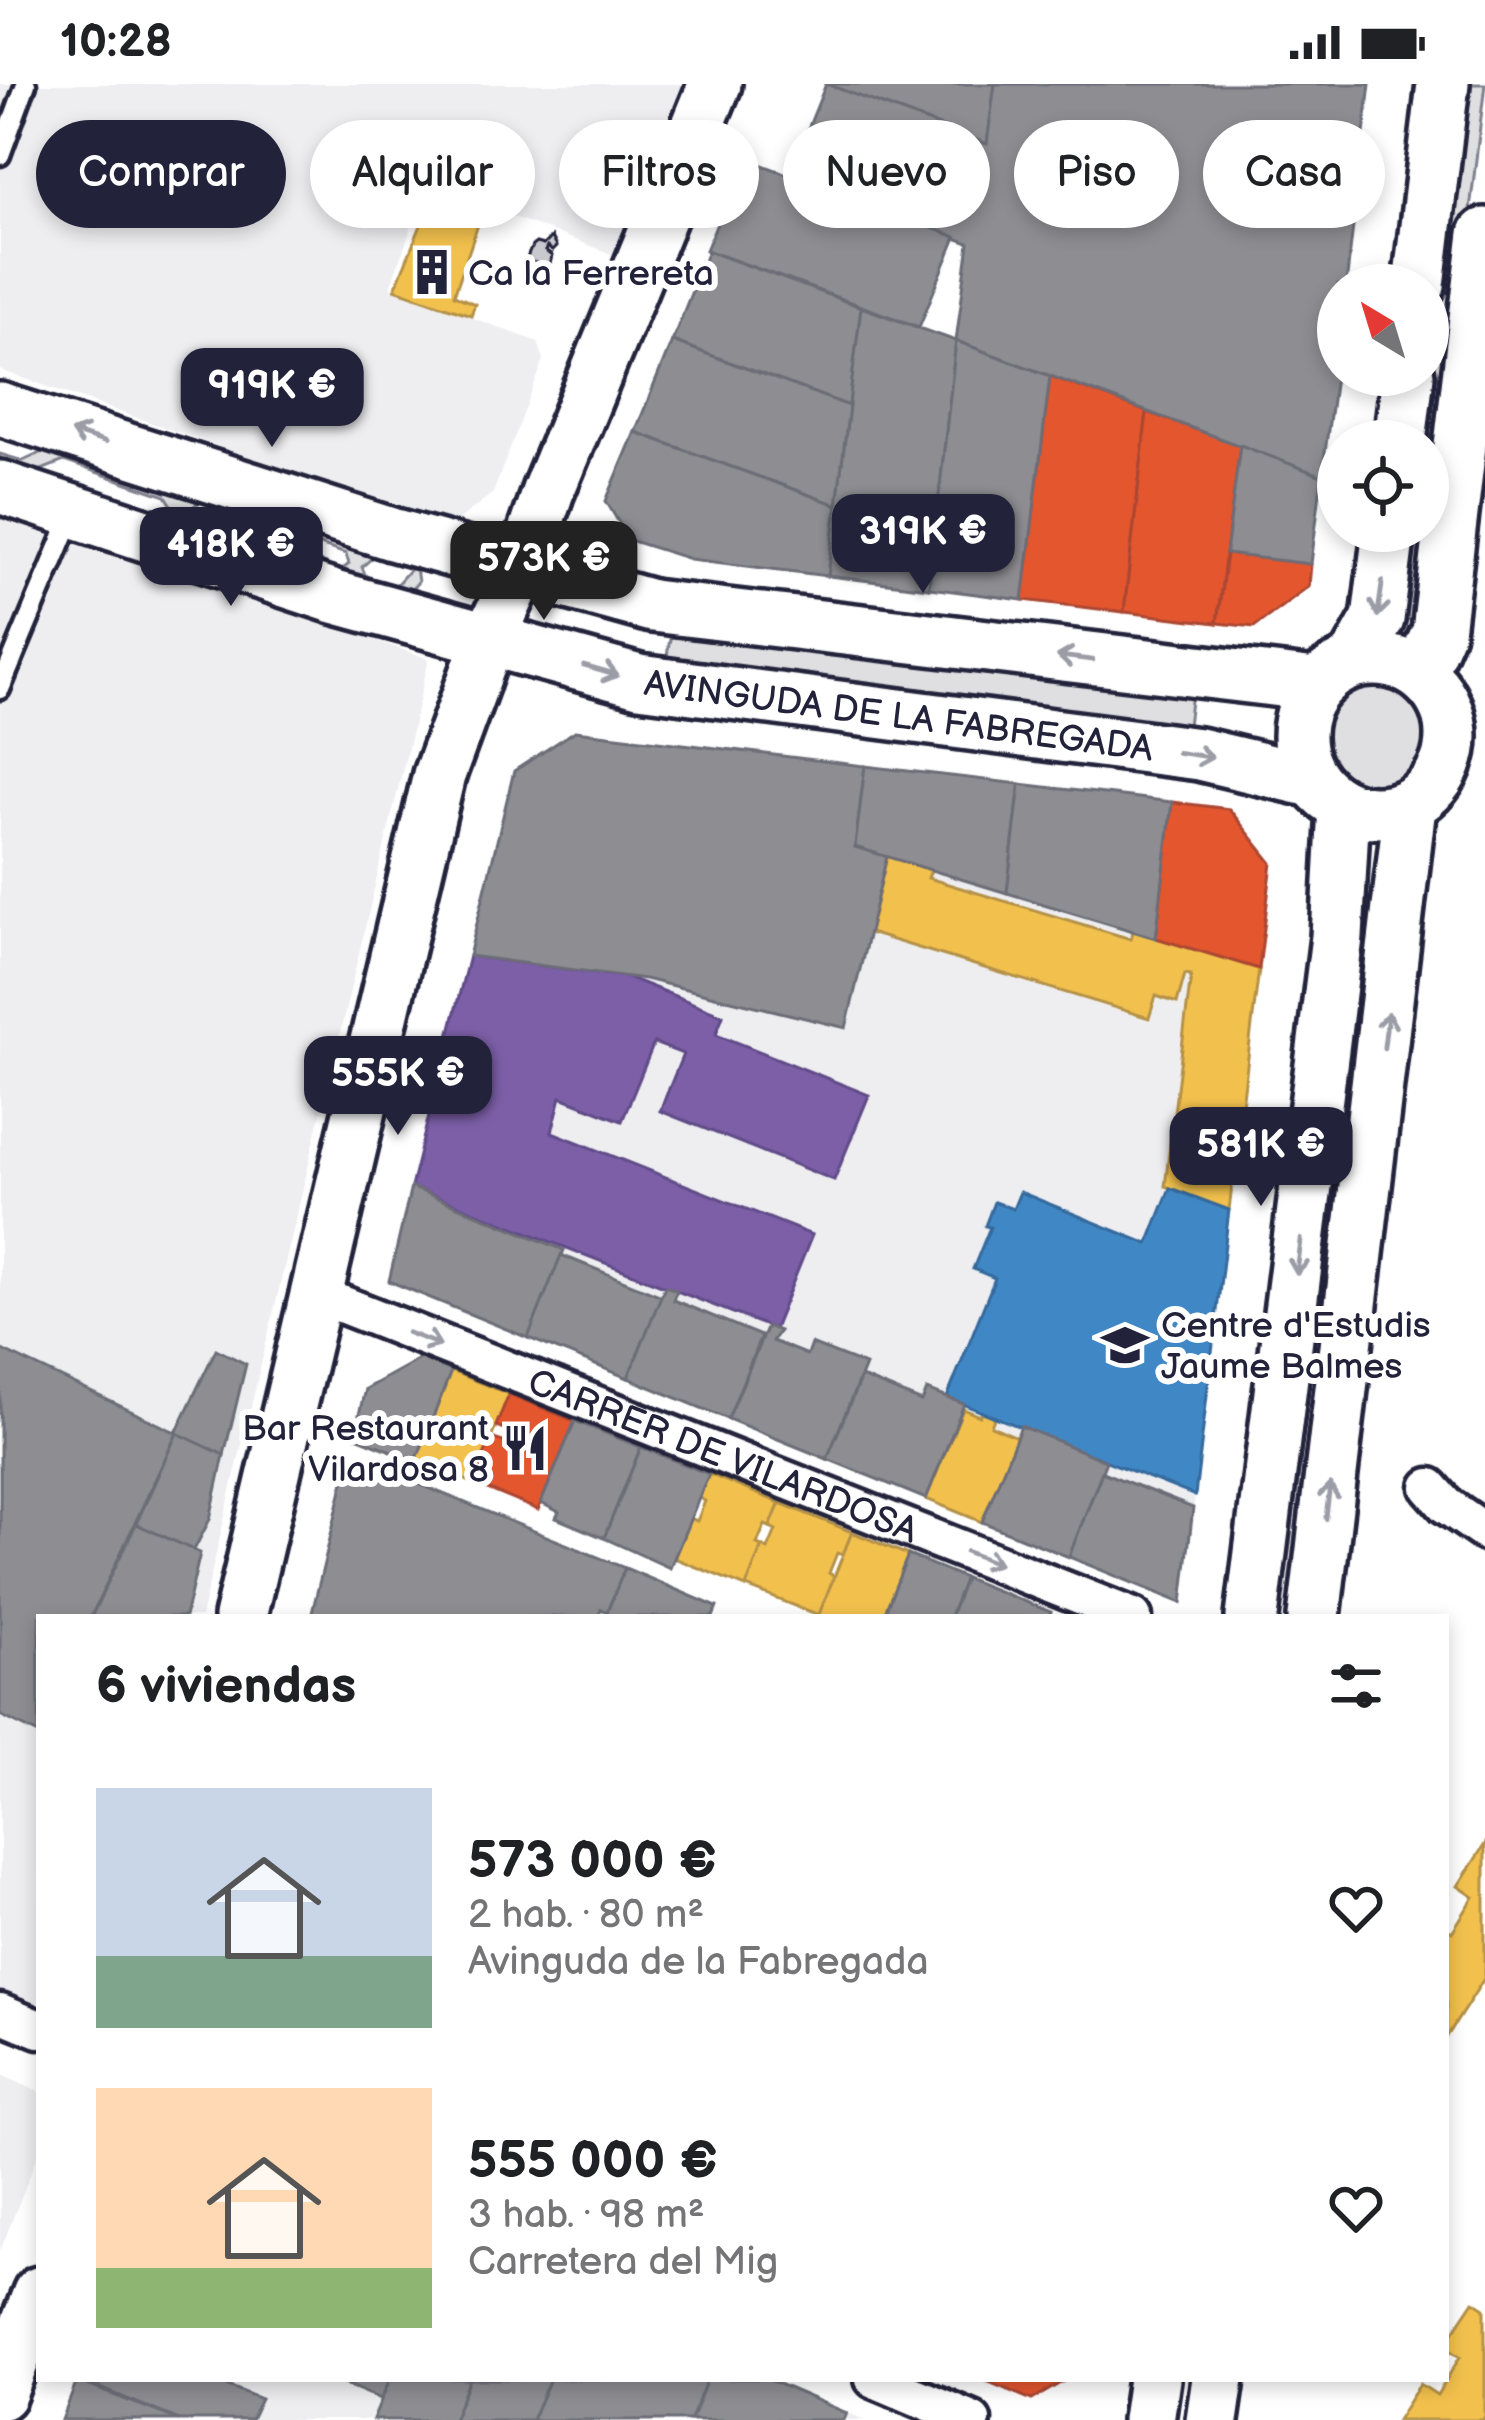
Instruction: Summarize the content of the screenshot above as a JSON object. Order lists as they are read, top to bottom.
{
  "streets": {
    "street": ["AVINGUDA DE LA FABREGADA", "CARRER DE VILARDOSA"]
  },
  "one_way": ["CARRER DE VILARDOSA"],
  "places": {
    "building": ["Ca la Ferrereta"],
    "school or university": ["Centre d'Estudis Jaume Balmes"],
    "restaurant": ["Bar Restaurant Vilardosa 8"]
  },
  "north": "top left",
  "page": {
    "status": "10:28",
    "chip": [
      "Comprar",
      "Alquilar",
      "Filtros",
      "Nuevo",
      "Piso",
      "Casa"
    ],
    "price": [
      "919K €",
      "319K €",
      "418K €",
      "573K €",
      "555K €",
      "581K €"
    ],
    "heading": "6 viviendas",
    "list": [
      {
        "name": "573 000 €",
        "note": "2 hab. · 80 m² · Avinguda de la Fabregada"
      },
      {
        "name": "555 000 €",
        "note": "3 hab. · 98 m² · Carretera del Mig"
      }
    ]
  }
}
